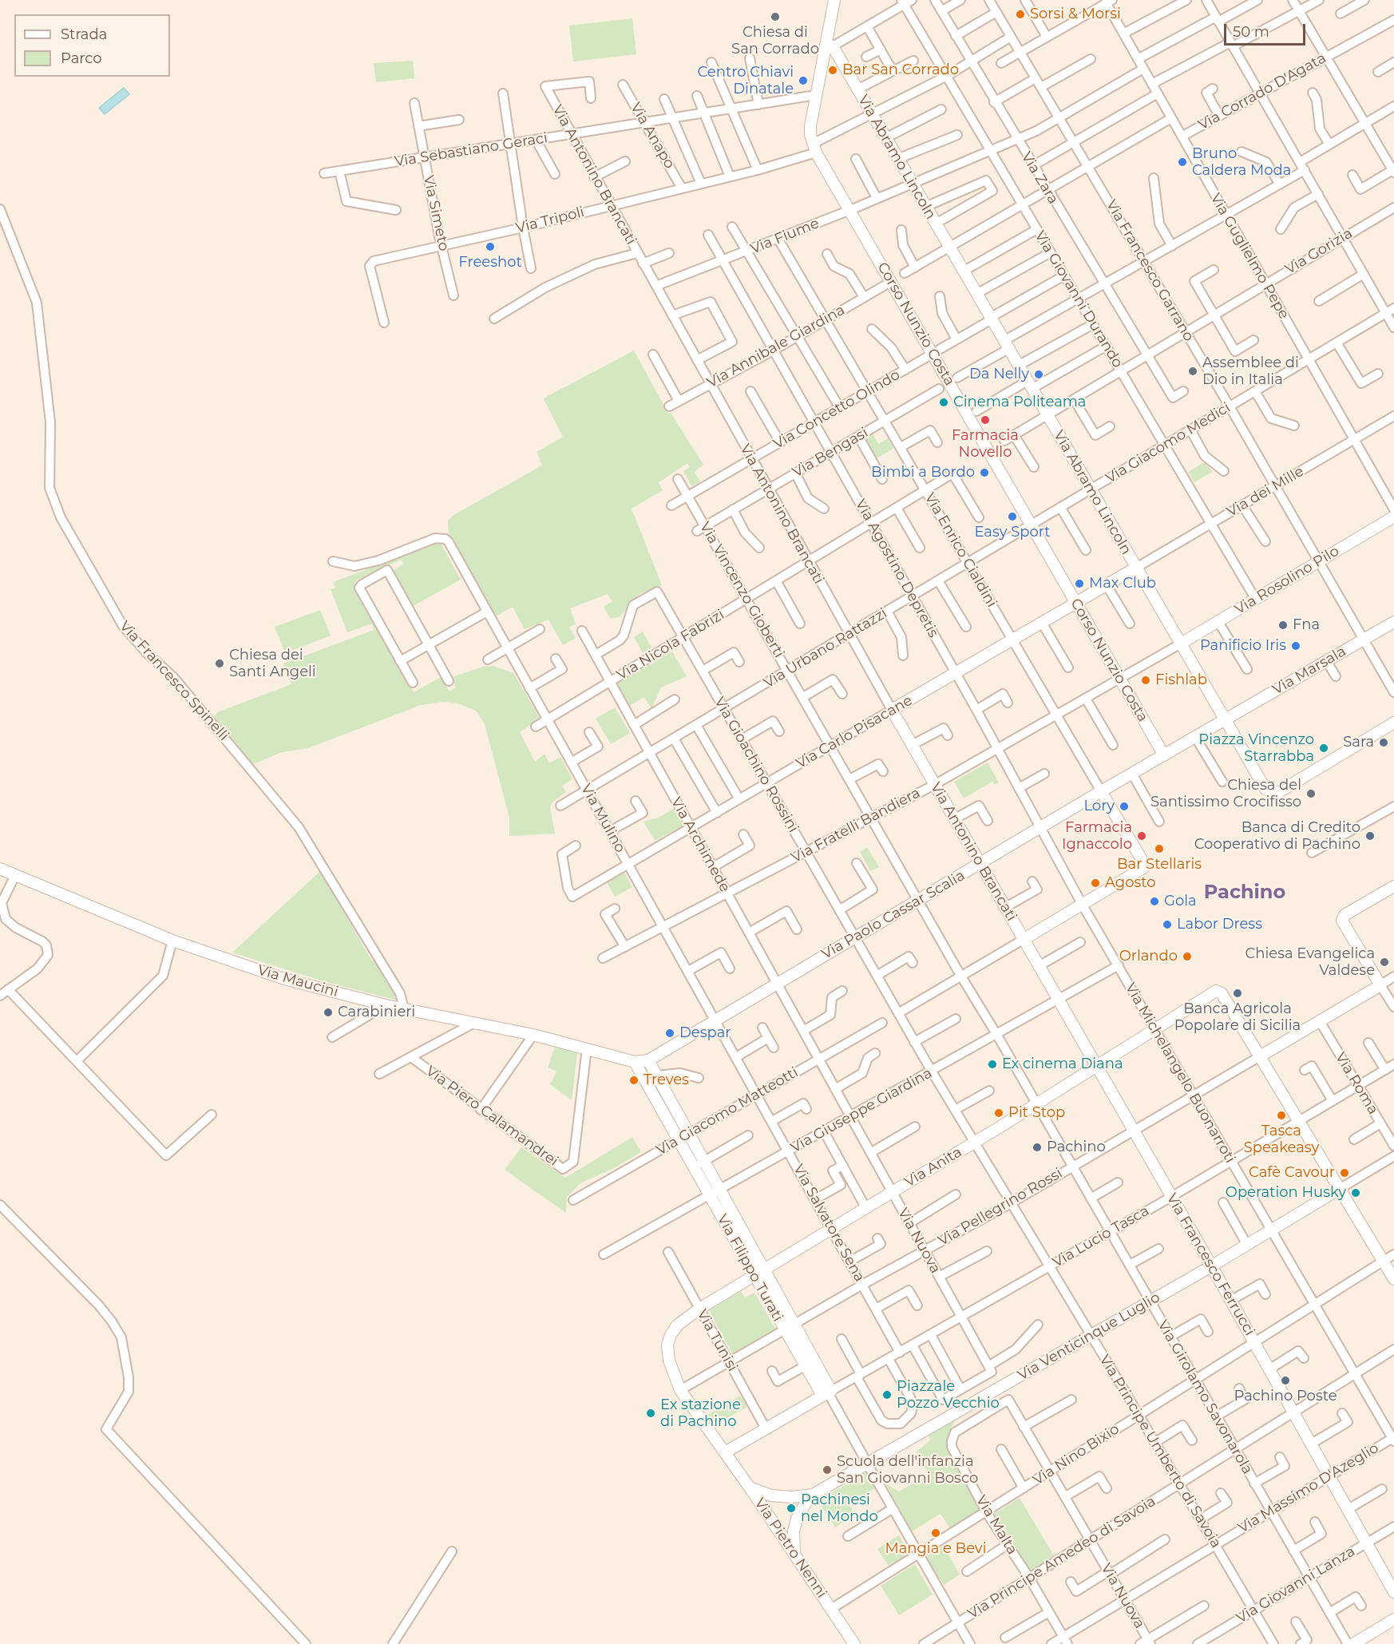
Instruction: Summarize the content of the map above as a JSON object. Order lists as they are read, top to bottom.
{
  "streets": {
    "street": [
      "Via Corrado D'Agata",
      "Via Anapo",
      "Via Sebastiano Geraci",
      "Via Abramo Lincoln",
      "Via Antonino Brancati",
      "Via Zara",
      "Via Simeto",
      "Via Tripoli",
      "Via Fiume",
      "Via Gorizia",
      "Via Guglielmo Pepe",
      "Via Francesco Garrano",
      "Via Giovanni Durando",
      "Corso Nunzio Costa",
      "Via Annibale Giardina",
      "Via Concetto Olindo",
      "Via Giacomo Medici",
      "Via Bengasi",
      "Via dei Mille",
      "Via Enrico Cialdini",
      "Via Agostino Depretis",
      "Via Rosolino Pilo",
      "Via Vincenzo Gioberti",
      "Via Nicola Fabrizi",
      "Via Urbano Rattazzi",
      "Via Marsala",
      "Via Francesco Spinelli",
      "Via Carlo Pisacane",
      "Via Gioachino Rossini",
      "Via Mulino",
      "Via Fratelli Bandiera",
      "Via Archimede",
      "Via Paolo Cassar Scalia",
      "Via Maucini",
      "Via Michelangelo Buonarroti",
      "Via Roma",
      "Via Giuseppe Giardina",
      "Via Giacomo Matteotti",
      "Via Piero Calamandrei",
      "Via Anita",
      "Via Pellegrino Rossi",
      "Via Salvatore Sena",
      "Via Lucio Tasca",
      "Via Nuova",
      "Via Francesco Ferrucci",
      "Via Filippo Turati",
      "Via Venticinque Luglio",
      "Via Tunisi",
      "Via Girolamo Savonarola",
      "Via Principe Umberto di Savoia",
      "Via Nino Bixio",
      "Via Massimo D'Azeglio",
      "Via Malta",
      "Via Pietro Nenni",
      "Via Principe Amedeo di Savoia",
      "Via Giovanni Lanza"
    ]
  },
  "crossings": [
    ["Via Corrado D'Agata", "Via Guglielmo Pepe"],
    ["Via Anapo", "Via Sebastiano Geraci"],
    ["Via Anapo", "Via Tripoli"],
    ["Via Sebastiano Geraci", "Via Antonino Brancati"],
    ["Via Sebastiano Geraci", "Via Simeto"],
    ["Via Sebastiano Geraci", "Corso Nunzio Costa"],
    ["Via Abramo Lincoln", "Via Tripoli"],
    ["Via Abramo Lincoln", "Via Fiume"],
    ["Via Abramo Lincoln", "Via Gorizia"],
    ["Via Abramo Lincoln", "Corso Nunzio Costa"],
    ["Via Abramo Lincoln", "Via Giacomo Medici"],
    ["Via Abramo Lincoln", "Via dei Mille"],
    ["Via Abramo Lincoln", "Via Rosolino Pilo"],
    ["Via Abramo Lincoln", "Via Urbano Rattazzi"],
    ["Via Abramo Lincoln", "Via Marsala"],
    ["Via Abramo Lincoln", "Via Carlo Pisacane"],
    ["Via Abramo Lincoln", "Via Fratelli Bandiera"],
    ["Via Abramo Lincoln", "Via Paolo Cassar Scalia"],
    ["Via Antonino Brancati", "Via Tripoli"],
    ["Via Antonino Brancati", "Via Fiume"],
    ["Via Antonino Brancati", "Via Annibale Giardina"],
    ["Via Antonino Brancati", "Via Concetto Olindo"],
    ["Via Antonino Brancati", "Via Bengasi"],
    ["Via Antonino Brancati", "Via Nicola Fabrizi"],
    ["Via Antonino Brancati", "Via Urbano Rattazzi"],
    ["Via Antonino Brancati", "Via Carlo Pisacane"],
    ["Via Antonino Brancati", "Via Fratelli Bandiera"],
    ["Via Antonino Brancati", "Via Paolo Cassar Scalia"],
    ["Via Antonino Brancati", "Via Francesco Ferrucci"],
    ["Via Zara", "Via Tripoli"],
    ["Via Zara", "Via Fiume"],
    ["Via Zara", "Via Gorizia"],
    ["Via Simeto", "Via Tripoli"],
    ["Via Tripoli", "Via Francesco Garrano"],
    ["Via Tripoli", "Via Giovanni Durando"],
    ["Via Tripoli", "Corso Nunzio Costa"],
    ["Via Fiume", "Via Guglielmo Pepe"],
    ["Via Fiume", "Via Francesco Garrano"],
    ["Via Fiume", "Via Giovanni Durando"],
    ["Via Fiume", "Corso Nunzio Costa"],
    ["Via Fiume", "Via Enrico Cialdini"],
    ["Via Fiume", "Via Agostino Depretis"],
    ["Via Gorizia", "Via Guglielmo Pepe"],
    ["Via Gorizia", "Via Francesco Garrano"],
    ["Via Gorizia", "Via Giovanni Durando"],
    ["Via Guglielmo Pepe", "Via Giacomo Medici"],
    ["Via Guglielmo Pepe", "Via dei Mille"],
    ["Via Francesco Garrano", "Via Giacomo Medici"],
    ["Via Francesco Garrano", "Via dei Mille"],
    ["Via Francesco Garrano", "Via Rosolino Pilo"],
    ["Via Francesco Garrano", "Via Marsala"],
    ["Via Giovanni Durando", "Via Giacomo Medici"],
    ["Via Giovanni Durando", "Via dei Mille"],
    ["Via Giovanni Durando", "Via Rosolino Pilo"],
    ["Corso Nunzio Costa", "Via Urbano Rattazzi"],
    ["Corso Nunzio Costa", "Via Carlo Pisacane"],
    ["Corso Nunzio Costa", "Via Fratelli Bandiera"],
    ["Corso Nunzio Costa", "Via Paolo Cassar Scalia"],
    ["Via Annibale Giardina", "Via Enrico Cialdini"],
    ["Via Annibale Giardina", "Via Agostino Depretis"],
    ["Via Concetto Olindo", "Via Enrico Cialdini"],
    ["Via Concetto Olindo", "Via Agostino Depretis"],
    ["Via Concetto Olindo", "Via Vincenzo Gioberti"],
    ["Via Giacomo Medici", "Via Urbano Rattazzi"],
    ["Via Bengasi", "Via Enrico Cialdini"],
    ["Via Bengasi", "Via Agostino Depretis"],
    ["Via Bengasi", "Via Vincenzo Gioberti"],
    ["Via dei Mille", "Via Carlo Pisacane"],
    ["Via Enrico Cialdini", "Via Agostino Depretis"],
    ["Via Enrico Cialdini", "Via Nicola Fabrizi"],
    ["Via Enrico Cialdini", "Via Urbano Rattazzi"],
    ["Via Enrico Cialdini", "Via Carlo Pisacane"],
    ["Via Enrico Cialdini", "Via Fratelli Bandiera"],
    ["Via Enrico Cialdini", "Via Paolo Cassar Scalia"],
    ["Via Enrico Cialdini", "Via Michelangelo Buonarroti"],
    ["Via Agostino Depretis", "Via Nicola Fabrizi"],
    ["Via Agostino Depretis", "Via Urbano Rattazzi"],
    ["Via Agostino Depretis", "Via Carlo Pisacane"],
    ["Via Agostino Depretis", "Via Fratelli Bandiera"],
    ["Via Agostino Depretis", "Via Paolo Cassar Scalia"],
    ["Via Agostino Depretis", "Via Michelangelo Buonarroti"],
    ["Via Rosolino Pilo", "Via Fratelli Bandiera"],
    ["Via Vincenzo Gioberti", "Via Nicola Fabrizi"],
    ["Via Vincenzo Gioberti", "Via Urbano Rattazzi"],
    ["Via Vincenzo Gioberti", "Via Carlo Pisacane"],
    ["Via Vincenzo Gioberti", "Via Fratelli Bandiera"],
    ["Via Vincenzo Gioberti", "Via Paolo Cassar Scalia"],
    ["Via Vincenzo Gioberti", "Via Girolamo Savonarola"],
    ["Via Nicola Fabrizi", "Via Gioachino Rossini"],
    ["Via Nicola Fabrizi", "Via Mulino"],
    ["Via Nicola Fabrizi", "Via Archimede"],
    ["Via Urbano Rattazzi", "Via Gioachino Rossini"],
    ["Via Urbano Rattazzi", "Via Mulino"],
    ["Via Urbano Rattazzi", "Via Archimede"],
    ["Via Marsala", "Via Paolo Cassar Scalia"],
    ["Via Francesco Spinelli", "Via Maucini"],
    ["Via Carlo Pisacane", "Via Gioachino Rossini"],
    ["Via Carlo Pisacane", "Via Mulino"],
    ["Via Carlo Pisacane", "Via Archimede"],
    ["Via Gioachino Rossini", "Via Fratelli Bandiera"],
    ["Via Gioachino Rossini", "Via Archimede"],
    ["Via Gioachino Rossini", "Via Paolo Cassar Scalia"],
    ["Via Gioachino Rossini", "Via Principe Umberto di Savoia"],
    ["Via Mulino", "Via Fratelli Bandiera"],
    ["Via Mulino", "Via Paolo Cassar Scalia"],
    ["Via Mulino", "Via Giacomo Matteotti"],
    ["Via Mulino", "Via Salvatore Sena"],
    ["Via Fratelli Bandiera", "Via Archimede"],
    ["Via Archimede", "Via Paolo Cassar Scalia"],
    ["Via Archimede", "Via Giacomo Matteotti"],
    ["Via Archimede", "Via Nuova"],
    ["Via Paolo Cassar Scalia", "Via Maucini"],
    ["Via Paolo Cassar Scalia", "Via Filippo Turati"],
    ["Via Maucini", "Via Piero Calamandrei"],
    ["Via Maucini", "Via Filippo Turati"],
    ["Via Michelangelo Buonarroti", "Via Giuseppe Giardina"],
    ["Via Michelangelo Buonarroti", "Via Anita"],
    ["Via Michelangelo Buonarroti", "Via Pellegrino Rossi"],
    ["Via Michelangelo Buonarroti", "Via Lucio Tasca"],
    ["Via Michelangelo Buonarroti", "Via Venticinque Luglio"],
    ["Via Michelangelo Buonarroti", "Via Nino Bixio"],
    ["Via Michelangelo Buonarroti", "Via Massimo D'Azeglio"],
    ["Via Michelangelo Buonarroti", "Via Principe Amedeo di Savoia"],
    ["Via Roma", "Via Pellegrino Rossi"],
    ["Via Roma", "Via Lucio Tasca"],
    ["Via Giuseppe Giardina", "Via Salvatore Sena"],
    ["Via Giuseppe Giardina", "Via Nuova"],
    ["Via Giuseppe Giardina", "Via Francesco Ferrucci"],
    ["Via Giuseppe Giardina", "Via Filippo Turati"],
    ["Via Giuseppe Giardina", "Via Girolamo Savonarola"],
    ["Via Giuseppe Giardina", "Via Principe Umberto di Savoia"],
    ["Via Giacomo Matteotti", "Via Salvatore Sena"],
    ["Via Giacomo Matteotti", "Via Nuova"],
    ["Via Giacomo Matteotti", "Via Filippo Turati"],
    ["Via Anita", "Via Pellegrino Rossi"],
    ["Via Anita", "Via Salvatore Sena"],
    ["Via Anita", "Via Nuova"],
    ["Via Anita", "Via Francesco Ferrucci"],
    ["Via Anita", "Via Filippo Turati"],
    ["Via Anita", "Via Tunisi"],
    ["Via Anita", "Via Girolamo Savonarola"],
    ["Via Anita", "Via Principe Umberto di Savoia"],
    ["Via Anita", "Via Pietro Nenni"],
    ["Via Pellegrino Rossi", "Via Salvatore Sena"],
    ["Via Pellegrino Rossi", "Via Nuova"],
    ["Via Pellegrino Rossi", "Via Francesco Ferrucci"],
    ["Via Pellegrino Rossi", "Via Filippo Turati"],
    ["Via Pellegrino Rossi", "Via Tunisi"],
    ["Via Pellegrino Rossi", "Via Girolamo Savonarola"],
    ["Via Pellegrino Rossi", "Via Principe Umberto di Savoia"],
    ["Via Pellegrino Rossi", "Via Pietro Nenni"],
    ["Via Salvatore Sena", "Via Lucio Tasca"],
    ["Via Lucio Tasca", "Via Nuova"],
    ["Via Lucio Tasca", "Via Francesco Ferrucci"],
    ["Via Lucio Tasca", "Via Filippo Turati"],
    ["Via Lucio Tasca", "Via Tunisi"],
    ["Via Lucio Tasca", "Via Girolamo Savonarola"],
    ["Via Lucio Tasca", "Via Principe Umberto di Savoia"],
    ["Via Lucio Tasca", "Via Pietro Nenni"],
    ["Via Nuova", "Via Nino Bixio"],
    ["Via Nuova", "Via Massimo D'Azeglio"],
    ["Via Nuova", "Via Malta"],
    ["Via Nuova", "Via Principe Amedeo di Savoia"],
    ["Via Francesco Ferrucci", "Via Venticinque Luglio"],
    ["Via Francesco Ferrucci", "Via Nino Bixio"],
    ["Via Francesco Ferrucci", "Via Massimo D'Azeglio"],
    ["Via Francesco Ferrucci", "Via Principe Amedeo di Savoia"],
    ["Via Francesco Ferrucci", "Via Giovanni Lanza"],
    ["Via Venticinque Luglio", "Via Girolamo Savonarola"],
    ["Via Venticinque Luglio", "Via Principe Umberto di Savoia"],
    ["Via Venticinque Luglio", "Via Pietro Nenni"],
    ["Via Girolamo Savonarola", "Via Nino Bixio"],
    ["Via Girolamo Savonarola", "Via Massimo D'Azeglio"],
    ["Via Girolamo Savonarola", "Via Principe Amedeo di Savoia"],
    ["Via Girolamo Savonarola", "Via Giovanni Lanza"],
    ["Via Principe Umberto di Savoia", "Via Nino Bixio"],
    ["Via Principe Umberto di Savoia", "Via Massimo D'Azeglio"],
    ["Via Principe Umberto di Savoia", "Via Principe Amedeo di Savoia"],
    ["Via Principe Umberto di Savoia", "Via Giovanni Lanza"],
    ["Via Nino Bixio", "Via Malta"],
    ["Via Nino Bixio", "Via Pietro Nenni"],
    ["Via Massimo D'Azeglio", "Via Malta"],
    ["Via Malta", "Via Principe Amedeo di Savoia"]
  ],
  "districts": ["Pachino"],
  "places": [
    "Sorsi & Morsi",
    "Chiesa di San Corrado",
    "Bar San Corrado",
    "Centro Chiavi Dinatale",
    "Bruno Caldera Moda",
    "Freeshot",
    "Assemblee di Dio in Italia",
    "Da Nelly",
    "Cinema Politeama",
    "Farmacia Novello",
    "Bimbi a Bordo",
    "Easy Sport",
    "Max Club",
    "Fna",
    "Panificio Iris",
    "Chiesa dei Santi Angeli",
    "Fishlab",
    "Sara",
    "Piazza Vincenzo Starrabba",
    "Chiesa del Santissimo Crocifisso",
    "Lory",
    "Farmacia Ignaccolo",
    "Banca di Credito Cooperativo di Pachino",
    "Bar Stellaris",
    "Agosto",
    "Gola",
    "Labor Dress",
    "Orlando",
    "Chiesa Evangelica Valdese",
    "Banca Agricola Popolare di Sicilia",
    "Carabinieri",
    "Despar",
    "Ex cinema Diana",
    "Treves",
    "Pit Stop",
    "Tasca Speakeasy",
    "Pachino",
    "Cafè Cavour",
    "Operation Husky",
    "Pachino Poste",
    "Piazzale Pozzo Vecchio",
    "Ex stazione di Pachino",
    "Scuola dell'infanzia San Giovanni Bosco",
    "Pachinesi nel Mondo",
    "Mangia e Bevi"
  ],
  "legend": ["Strada", "Parco"],
  "scale_bar": "50 m"
}
